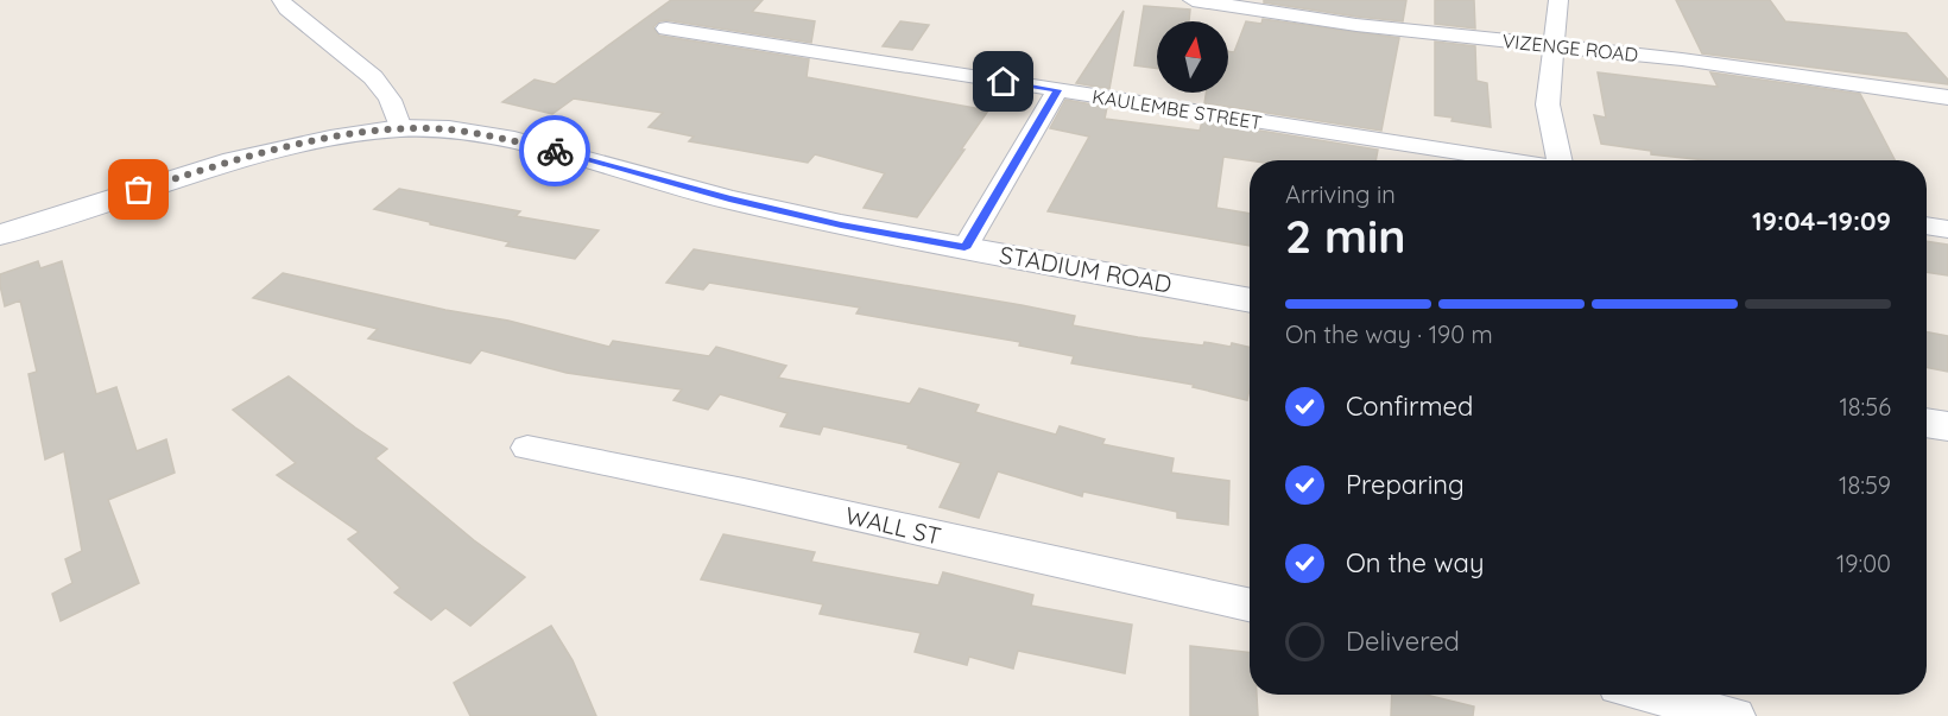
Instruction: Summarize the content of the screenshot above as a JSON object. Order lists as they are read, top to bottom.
{
  "streets": {
    "street": [
      "VIZENGE ROAD",
      "KAULEMBE STREET",
      "STADIUM ROAD",
      "WALL ST"
    ]
  },
  "north": "top",
  "page": {
    "heading": ["2 min", "Arriving in", "19:04–19:09"],
    "bar": "On the way · 190 m",
    "list": [
      ["Confirmed", "18:56"],
      ["Preparing", "18:59"],
      ["On the way", "19:00"],
      "Delivered"
    ]
  }
}
